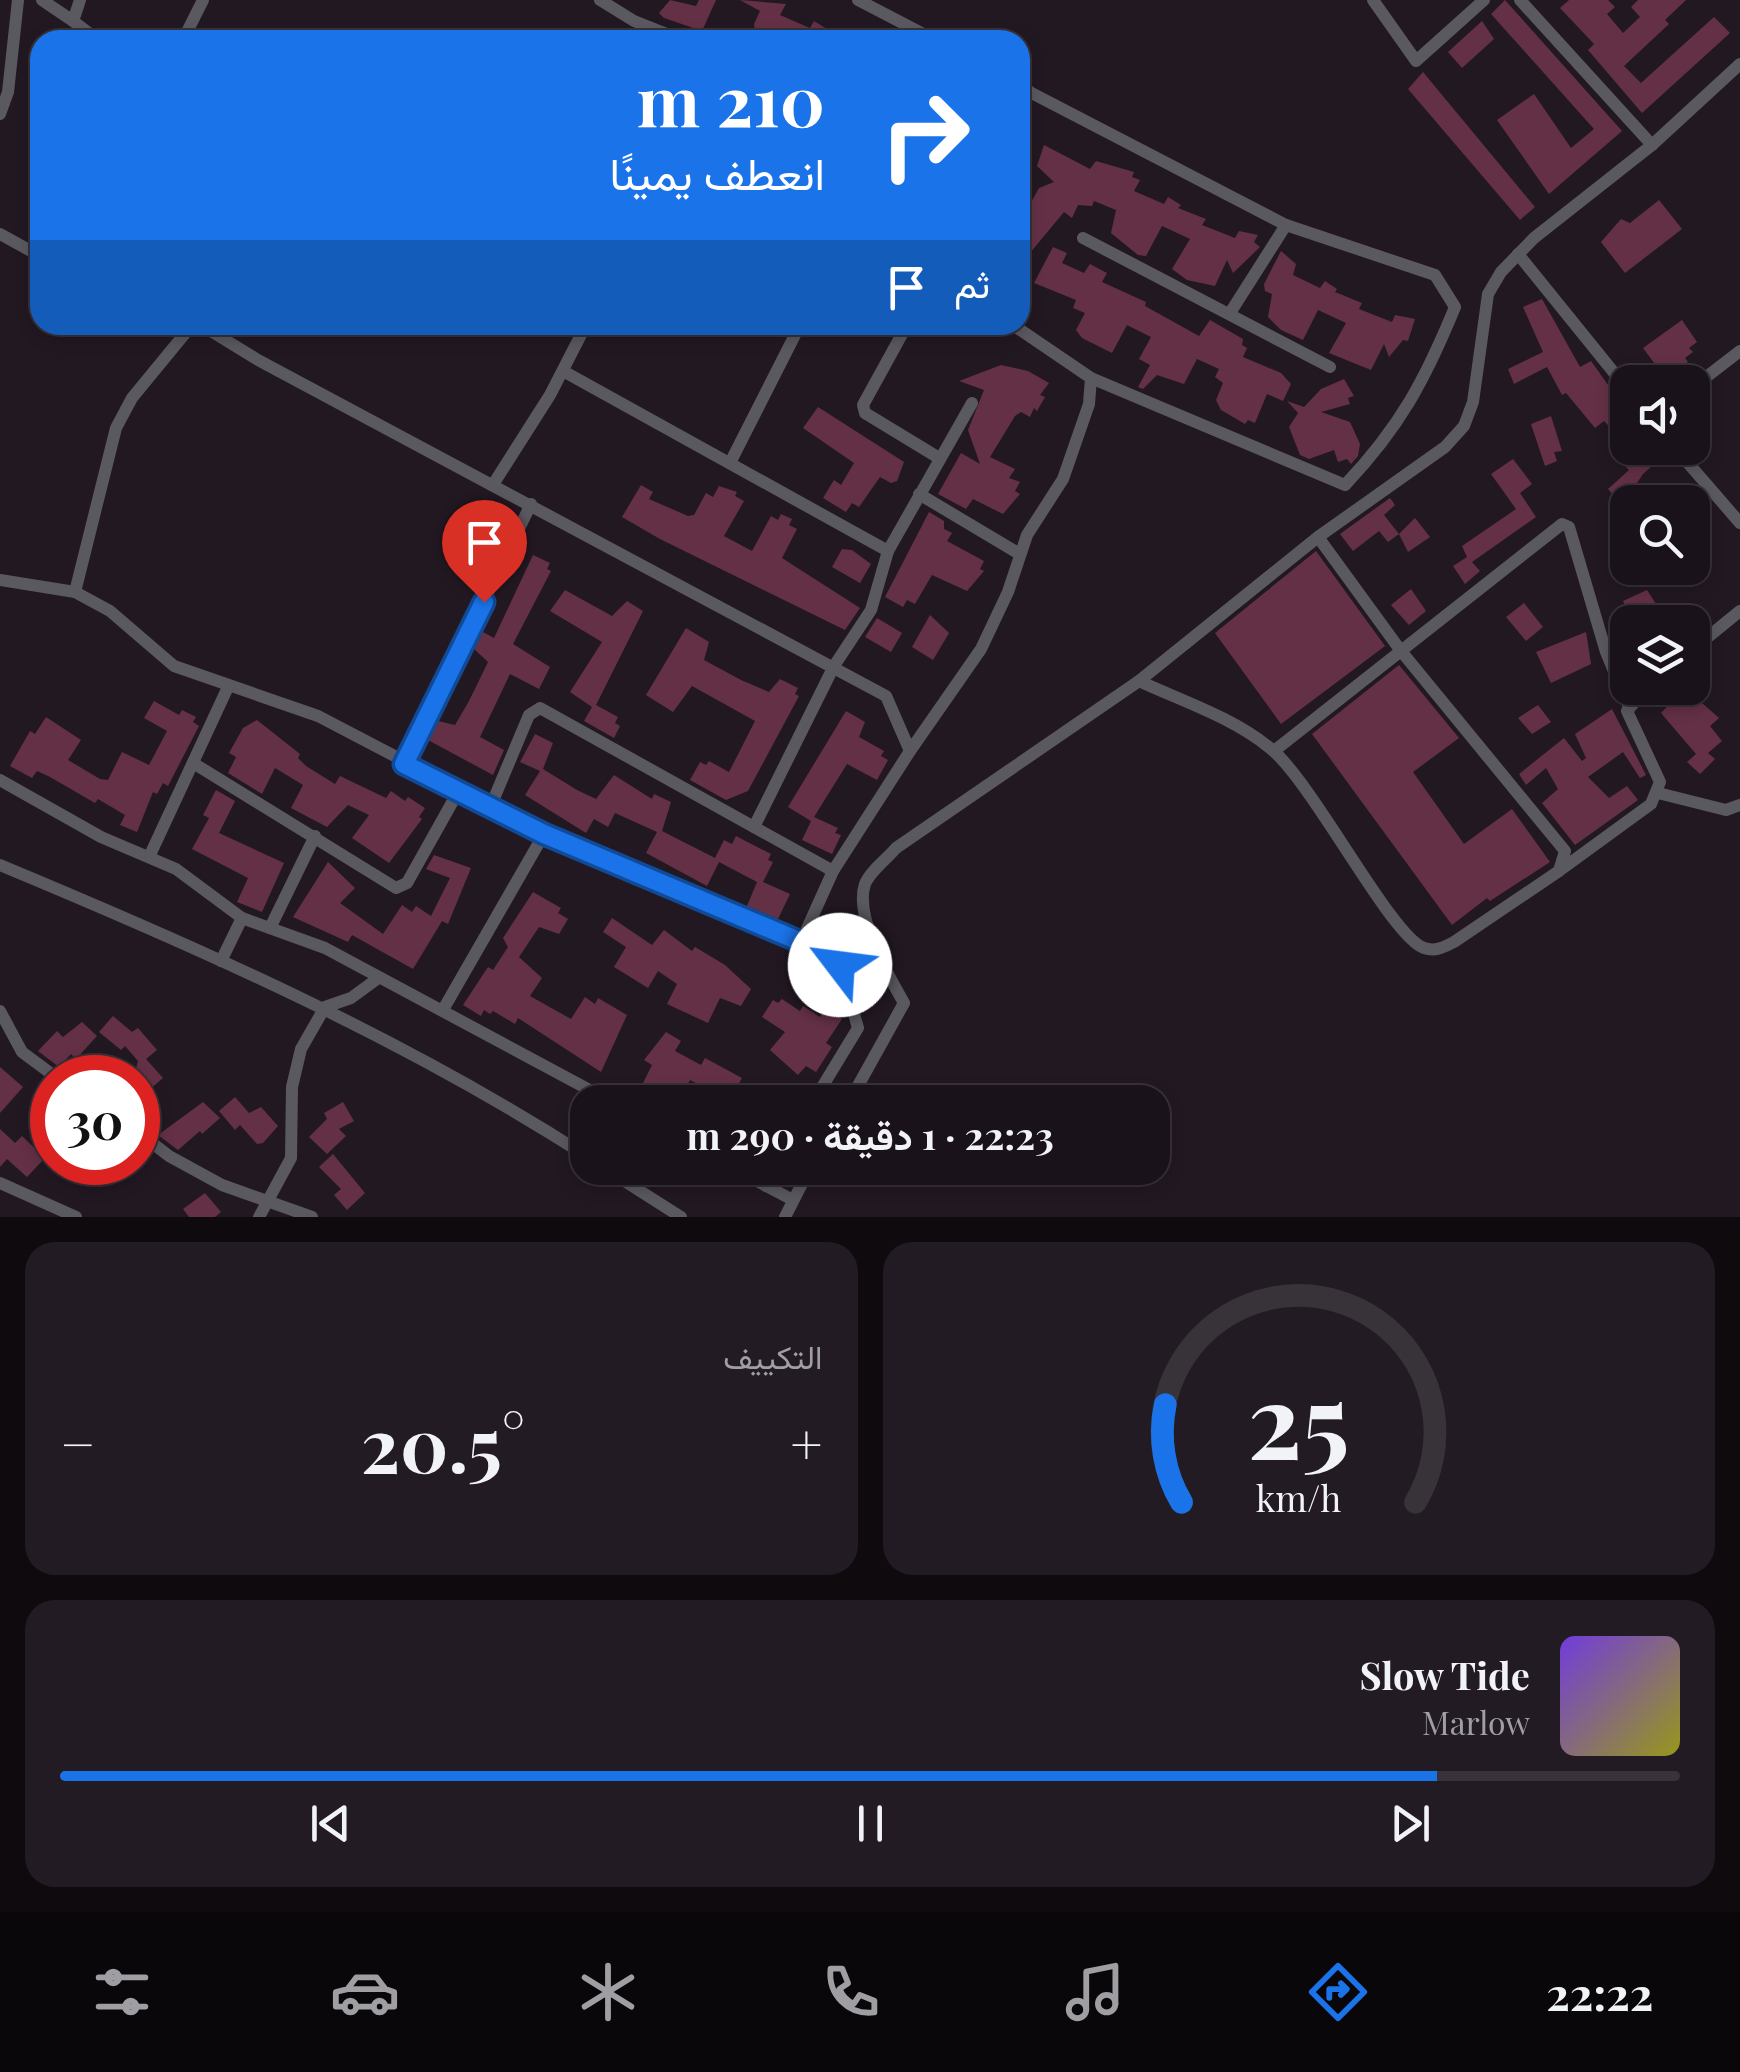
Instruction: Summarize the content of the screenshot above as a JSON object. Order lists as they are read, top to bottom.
{
  "page": {
    "turn": ["210 m", "انعطف يمينًا"],
    "then": "ثم",
    "limit": "30",
    "trip": "22:23 · 1 دقيقة · 290 m",
    "tile": "التكييف",
    "heat": ["−", "20.5°", "+"],
    "song": ["Slow Tide", "Marlow"],
    "tabs": "22:22",
    "gauge": ["25", "km/h"]
  }
}
